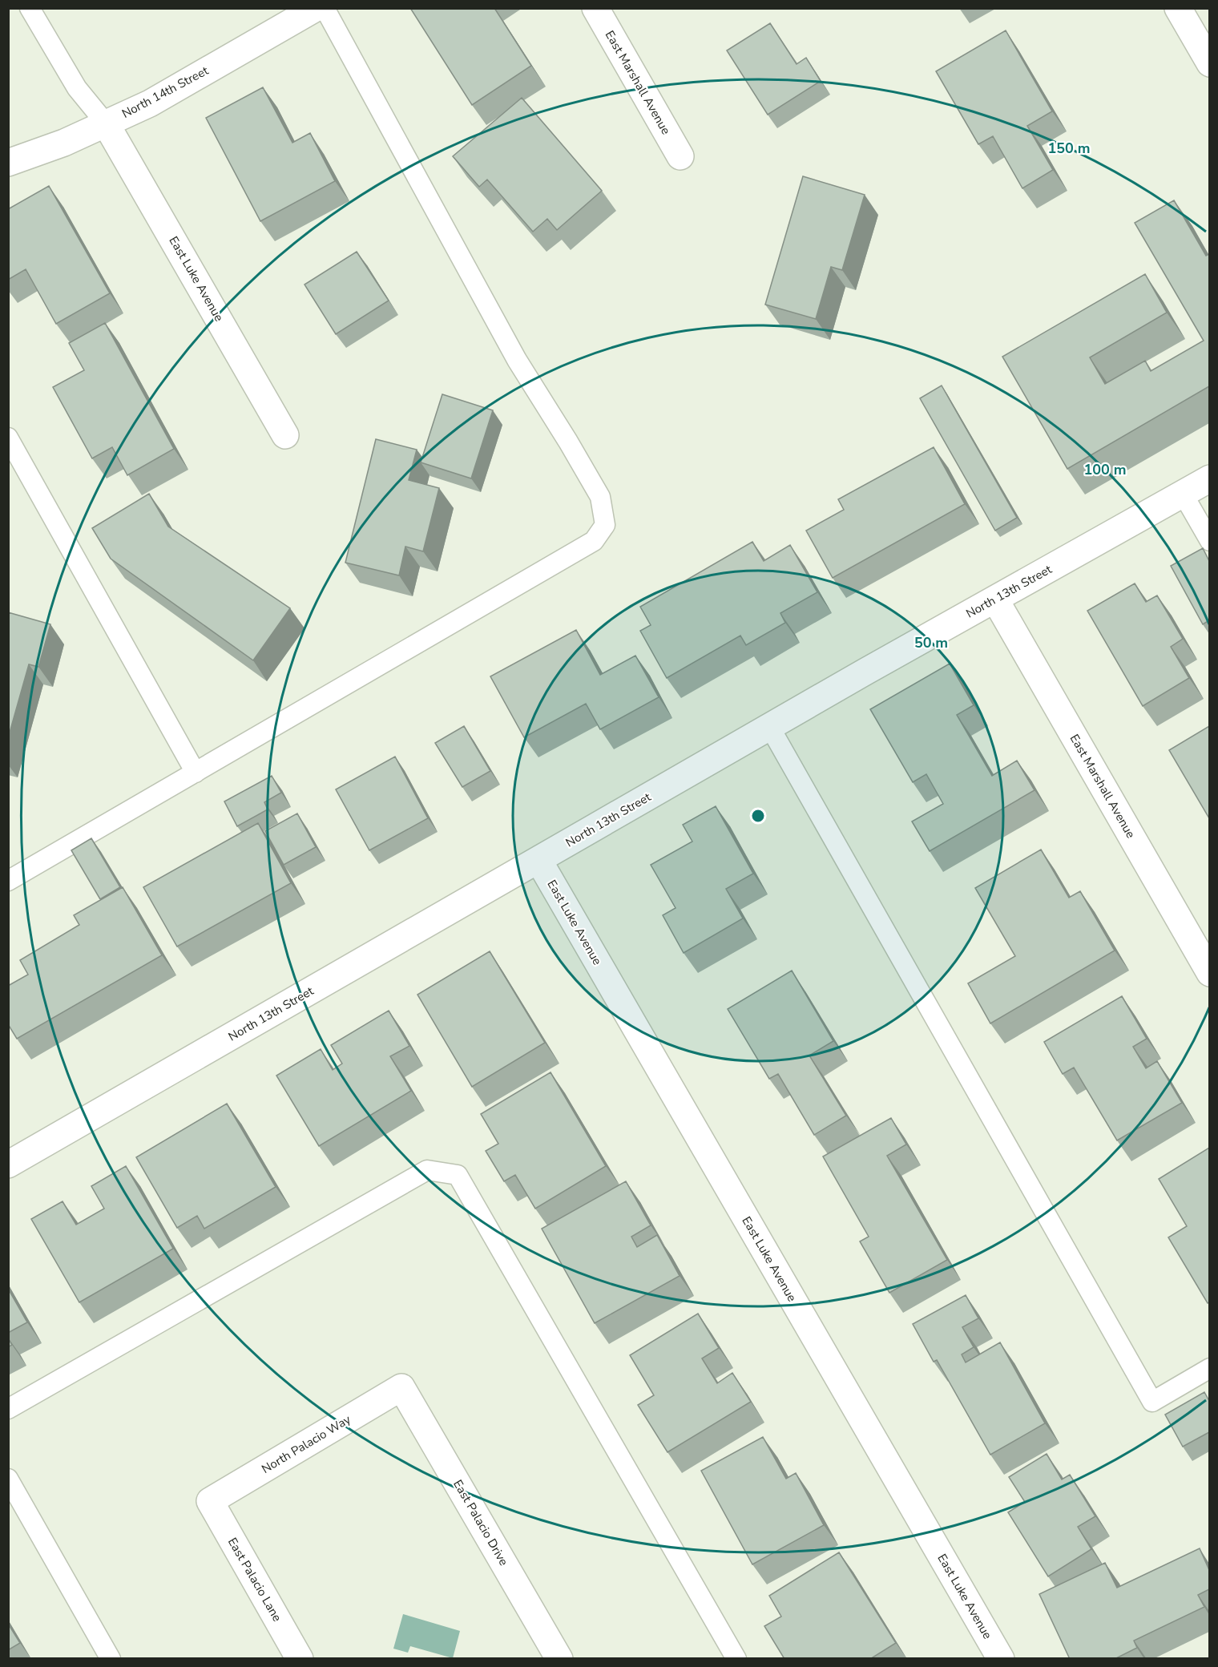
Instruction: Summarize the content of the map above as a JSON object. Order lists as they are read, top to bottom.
{
  "streets": {
    "street": [
      "East Marshall Avenue",
      "North 14th Street",
      "East Luke Avenue",
      "North 13th Street",
      "North Palacio Way",
      "East Palacio Drive",
      "East Palacio Lane"
    ]
  },
  "crossings": [
    ["East Marshall Avenue", "North 13th Street"],
    ["North 14th Street", "East Luke Avenue"],
    ["East Luke Avenue", "North 13th Street"],
    ["North Palacio Way", "East Palacio Drive"],
    ["North Palacio Way", "East Palacio Lane"]
  ],
  "rings": ["150 m", "100 m", "50 m"]
}
